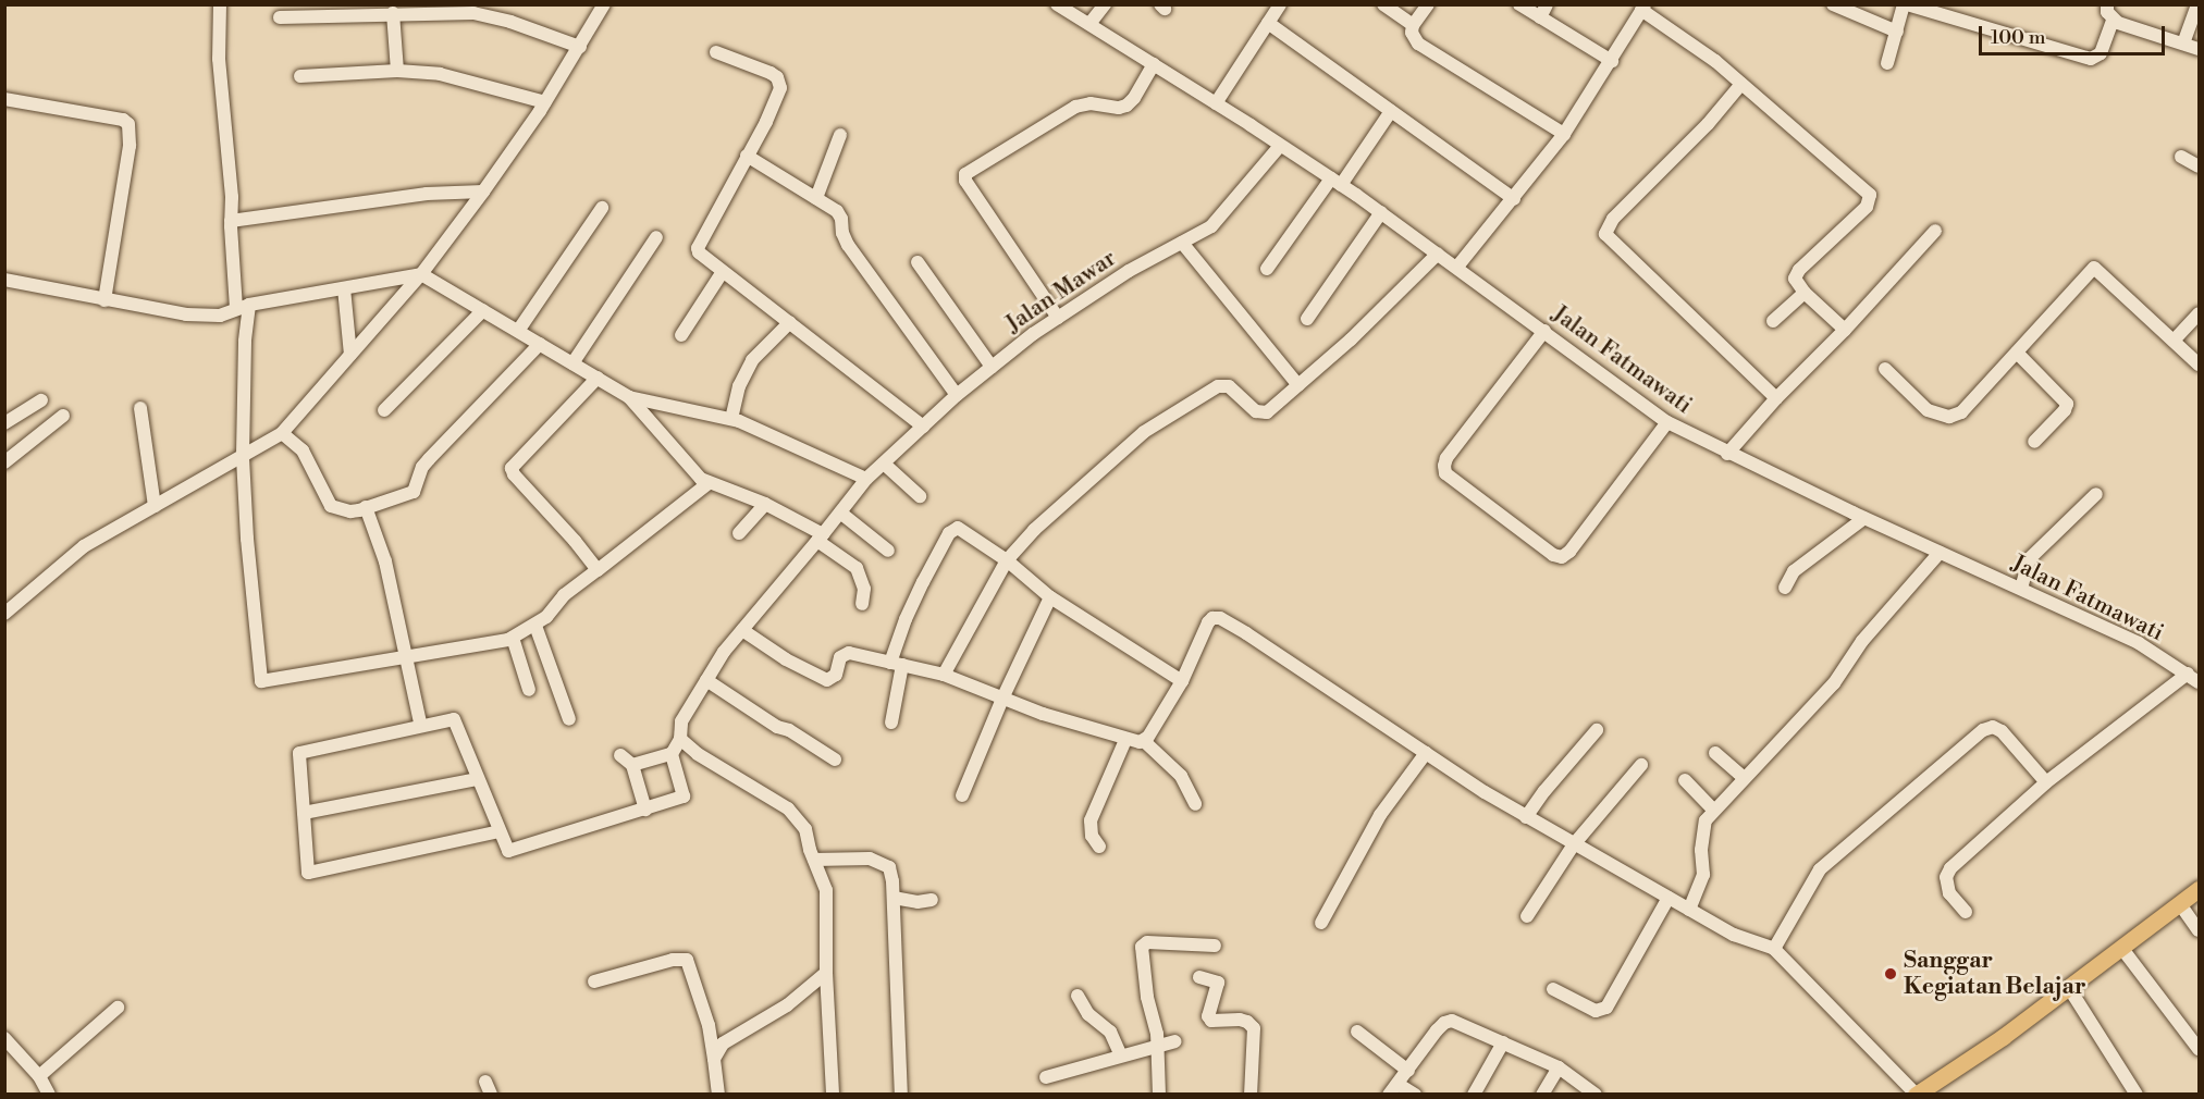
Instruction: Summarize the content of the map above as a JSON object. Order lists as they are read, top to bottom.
{
  "streets": {
    "street": ["Jalan Mawar", "Jalan Fatmawati"]
  },
  "crossings": [
    ["Jalan Mawar", "Jalan Fatmawati"]
  ],
  "places": ["Sanggar Kegiatan Belajar"],
  "scale_bar": "100 m"
}
